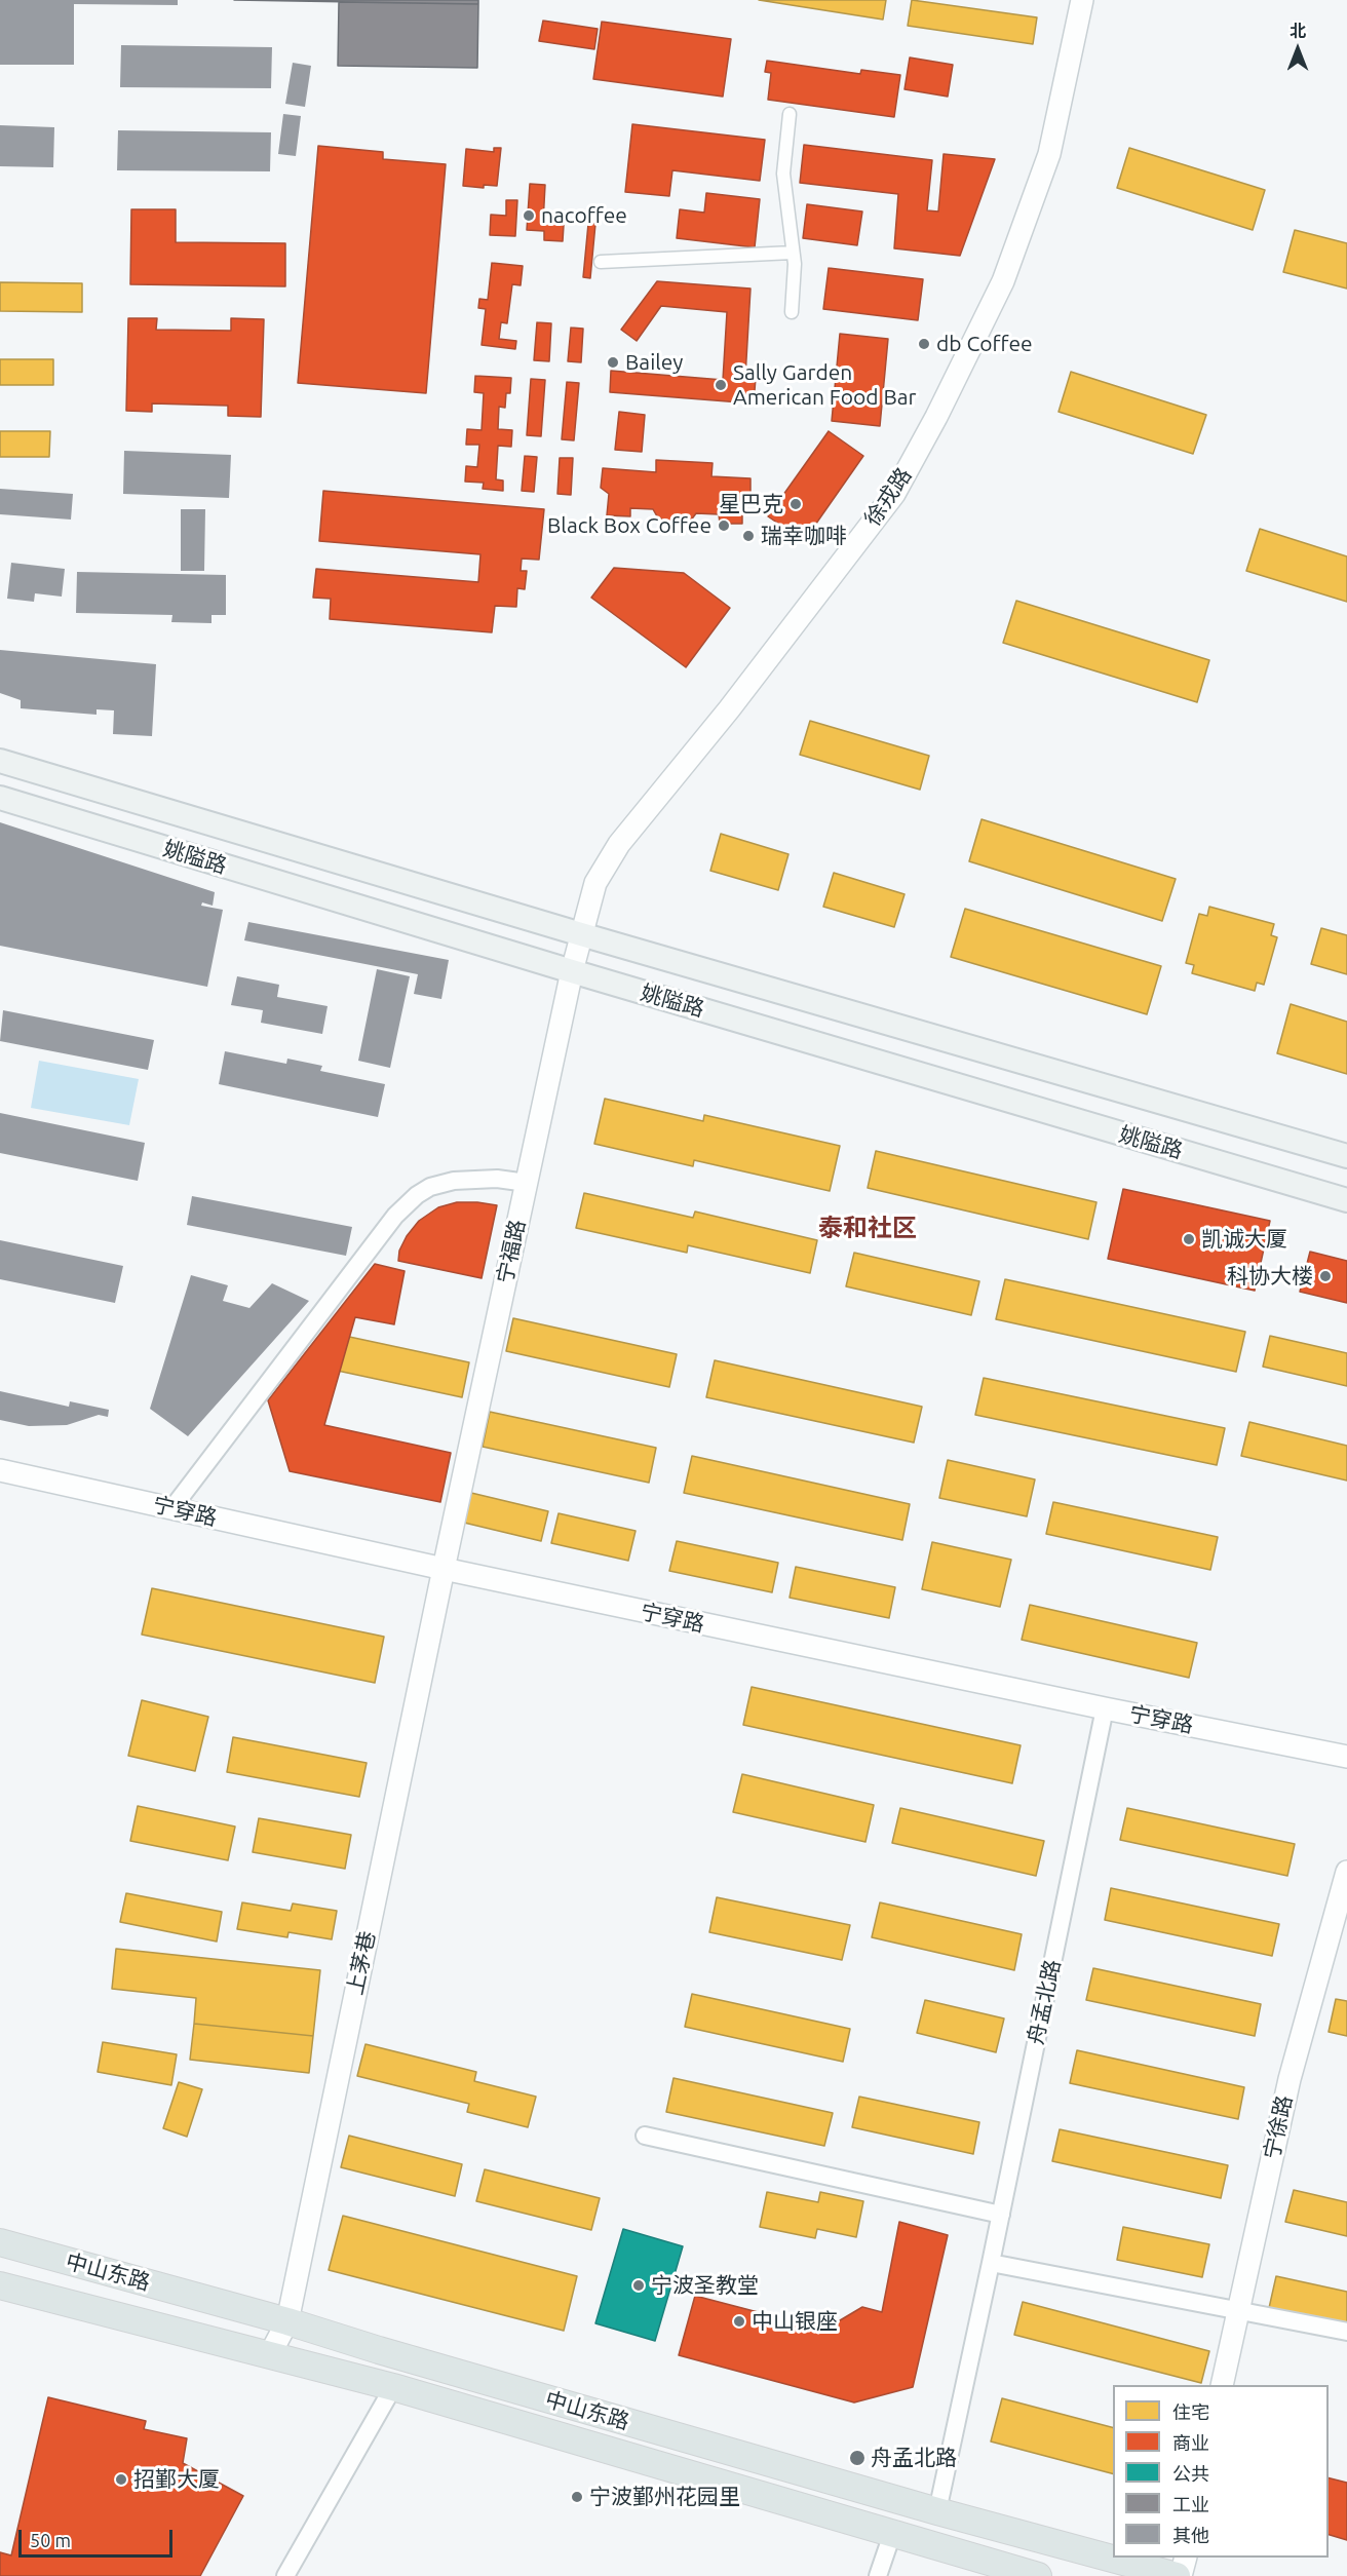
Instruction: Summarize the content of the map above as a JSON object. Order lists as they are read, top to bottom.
{
  "streets": {
    "main road": ["姚隘路", "中山东路"],
    "street": [
      "徐戎路",
      "宁福路",
      "宁穿路",
      "上茅巷",
      "舟孟北路",
      "宁徐路"
    ]
  },
  "crossings": [
    ["徐戎路", "姚隘路"],
    ["徐戎路", "宁福路"],
    ["姚隘路", "宁福路"],
    ["宁福路", "宁穿路"],
    ["宁福路", "上茅巷"],
    ["宁穿路", "上茅巷"],
    ["宁穿路", "舟孟北路"],
    ["上茅巷", "中山东路"],
    ["舟孟北路", "中山东路"]
  ],
  "districts": ["泰和社区"],
  "places": [
    "nacoffee",
    "db Coffee",
    "Bailey",
    "Sally Garden American Food Bar",
    "星巴克",
    "Black Box Coffee",
    "瑞幸咖啡",
    "凯诚大厦",
    "科协大楼",
    "宁波圣教堂",
    "中山银座",
    "舟孟北路",
    "招鄞大厦",
    "宁波鄞州花园里"
  ],
  "legend": [
    "住宅",
    "商业",
    "公共",
    "工业",
    "其他"
  ],
  "scale_bar": "50 m",
  "north": "top"
}
